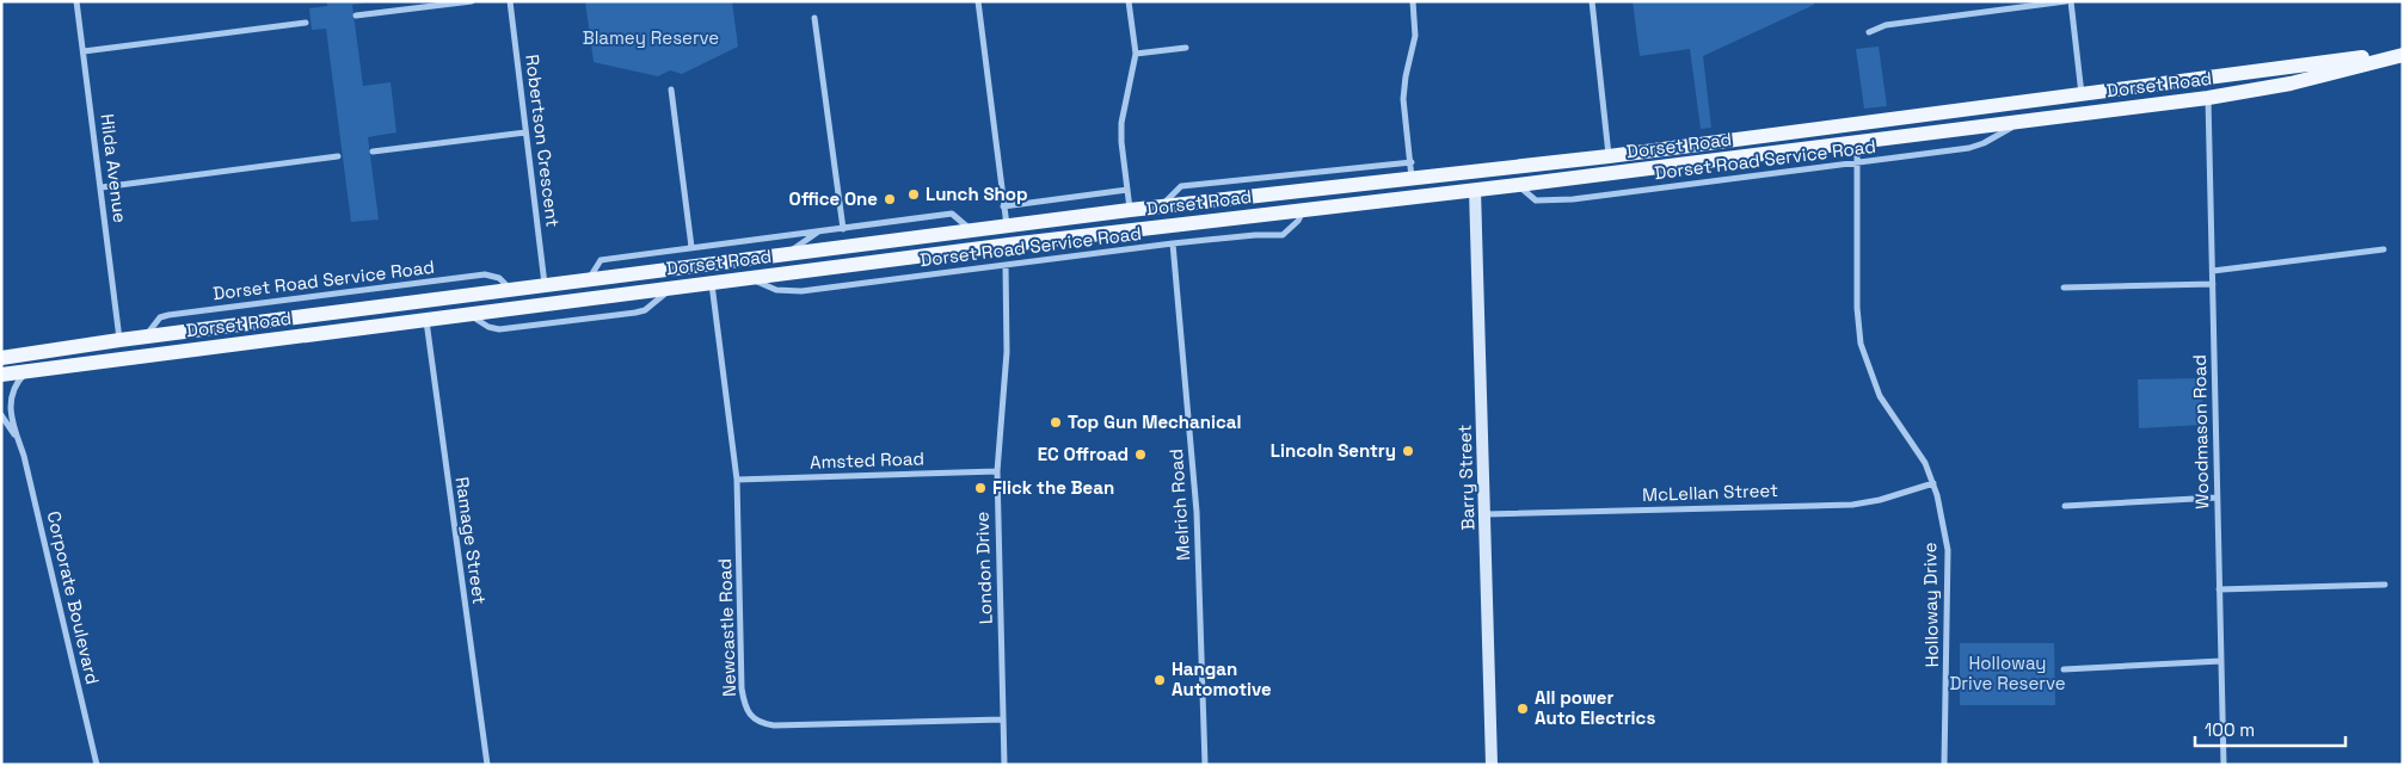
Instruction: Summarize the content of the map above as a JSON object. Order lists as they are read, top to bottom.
{
  "streets": {
    "main road": ["Dorset Road", "Barry Street"],
    "street": [
      "Robertson Crescent",
      "Dorset Road Service Road",
      "Hilda Avenue",
      "Woodmason Road",
      "Amsted Road",
      "McLellan Street",
      "Melrich Road",
      "Ramage Street",
      "London Drive",
      "Corporate Boulevard",
      "Holloway Drive",
      "Newcastle Road"
    ]
  },
  "crossings": [
    ["Dorset Road", "Robertson Crescent"],
    ["Dorset Road", "Dorset Road Service Road"],
    ["Dorset Road", "Hilda Avenue"],
    ["Dorset Road", "Woodmason Road"],
    ["Dorset Road", "Barry Street"],
    ["Dorset Road", "Ramage Street"],
    ["Dorset Road", "Corporate Boulevard"],
    ["Dorset Road", "Holloway Drive"],
    ["Dorset Road", "Newcastle Road"],
    ["Dorset Road Service Road", "Melrich Road"],
    ["Dorset Road Service Road", "London Drive"],
    ["Dorset Road Service Road", "Holloway Drive"],
    ["Amsted Road", "London Drive"],
    ["Amsted Road", "Newcastle Road"],
    ["Barry Street", "McLellan Street"],
    ["McLellan Street", "Holloway Drive"],
    ["London Drive", "Newcastle Road"]
  ],
  "parks": ["Blamey Reserve", "Holloway Drive Reserve"],
  "places": [
    "Lunch Shop",
    "Office One",
    "Top Gun Mechanical",
    "Lincoln Sentry",
    "EC Offroad",
    "Flick the Bean",
    "Hangan Automotive",
    "All power Auto Electrics"
  ],
  "scale_bar": "100 m"
}
